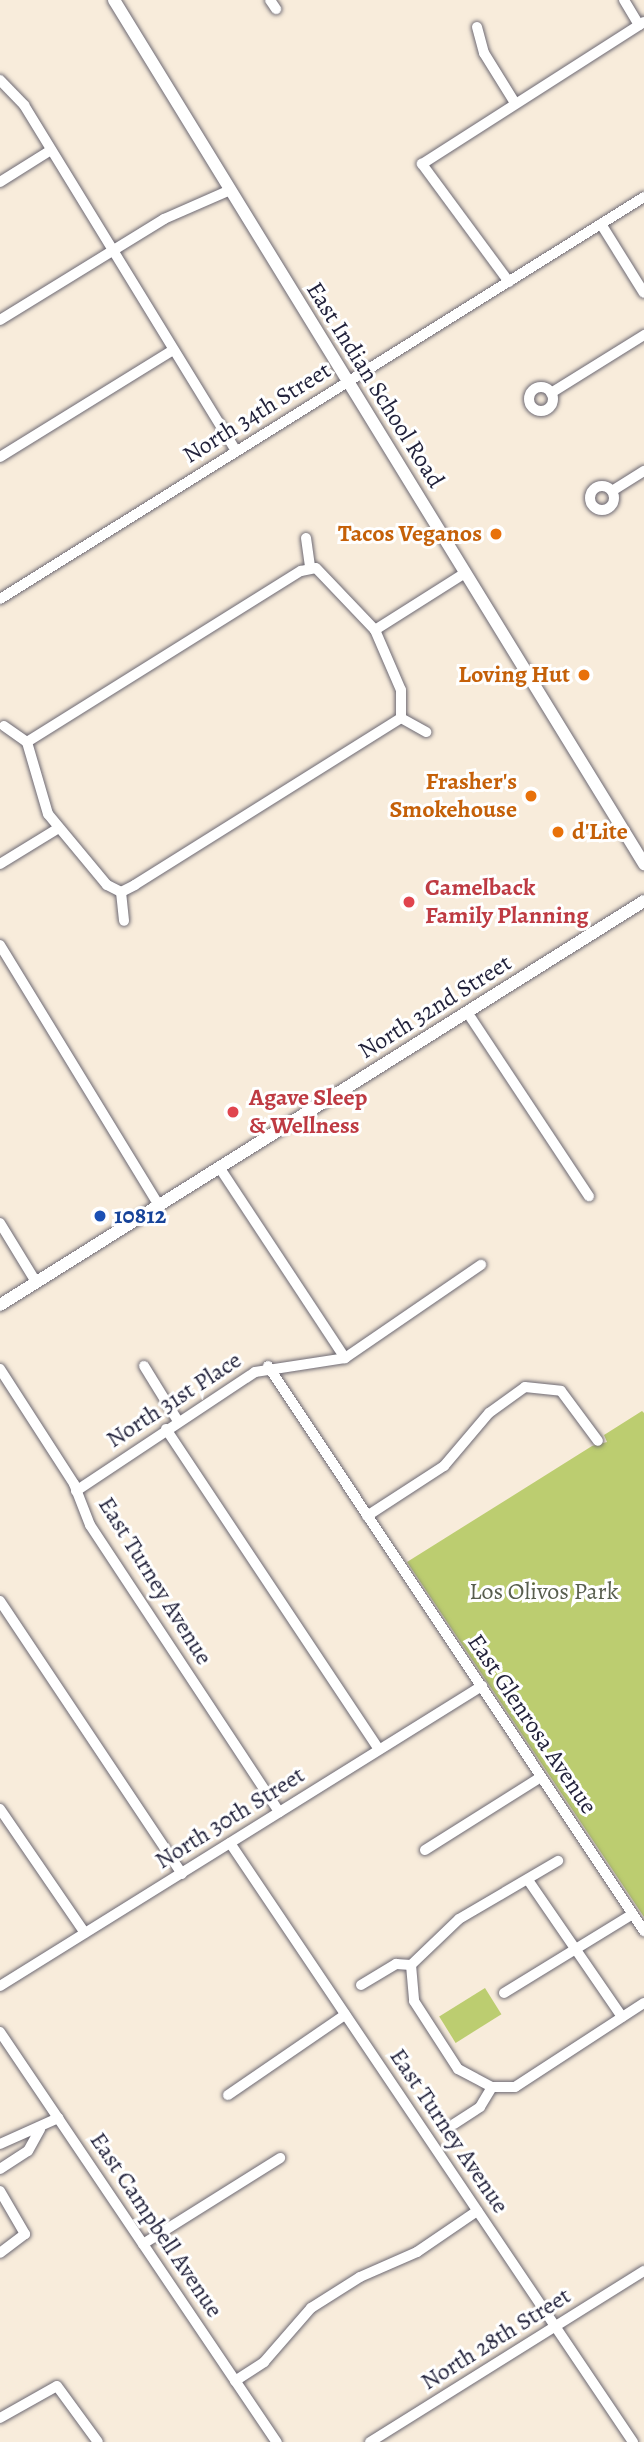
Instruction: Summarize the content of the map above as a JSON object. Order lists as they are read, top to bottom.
{
  "streets": {
    "main road": ["East Indian School Road", "North 32nd Street"],
    "street": [
      "North 34th Street",
      "North 31st Place",
      "East Turney Avenue",
      "East Glenrosa Avenue",
      "North 30th Street",
      "East Campbell Avenue",
      "North 28th Street"
    ]
  },
  "crossings": [
    ["East Indian School Road", "North 34th Street"],
    ["North 31st Place", "East Turney Avenue"],
    ["North 31st Place", "East Glenrosa Avenue"],
    ["East Turney Avenue", "North 30th Street"],
    ["East Turney Avenue", "North 28th Street"],
    ["East Glenrosa Avenue", "North 30th Street"]
  ],
  "parks": ["Los Olivos Park"],
  "places": [
    "Tacos Veganos",
    "Loving Hut",
    "Frasher's Smokehouse",
    "d'Lite",
    "Camelback Family Planning",
    "Agave Sleep & Wellness",
    "10812"
  ]
}
